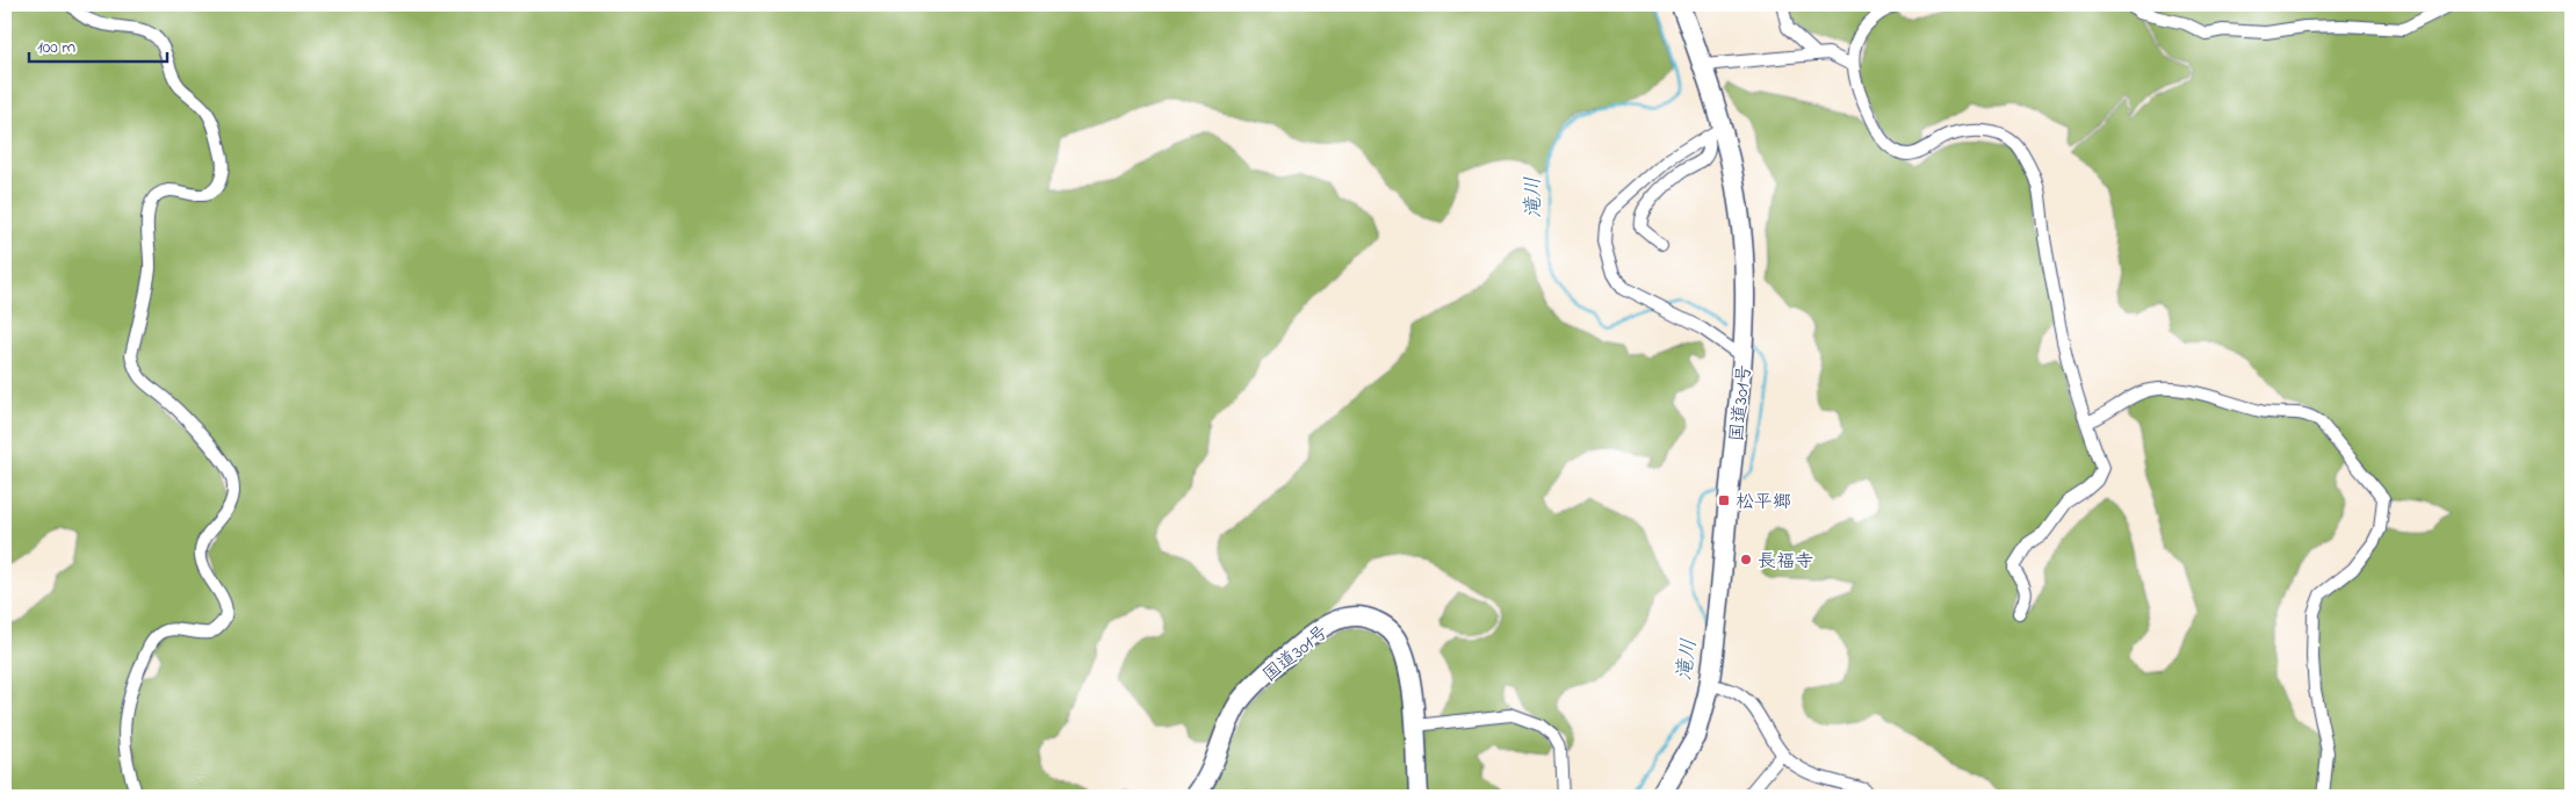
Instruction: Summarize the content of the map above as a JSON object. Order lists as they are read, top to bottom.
{
  "streets": {
    "highway": ["国道301号"]
  },
  "water": ["滝川"],
  "places": {
    "transit": ["松平郷"],
    "other": ["長福寺"]
  },
  "scale_bar": "100 m"
}
